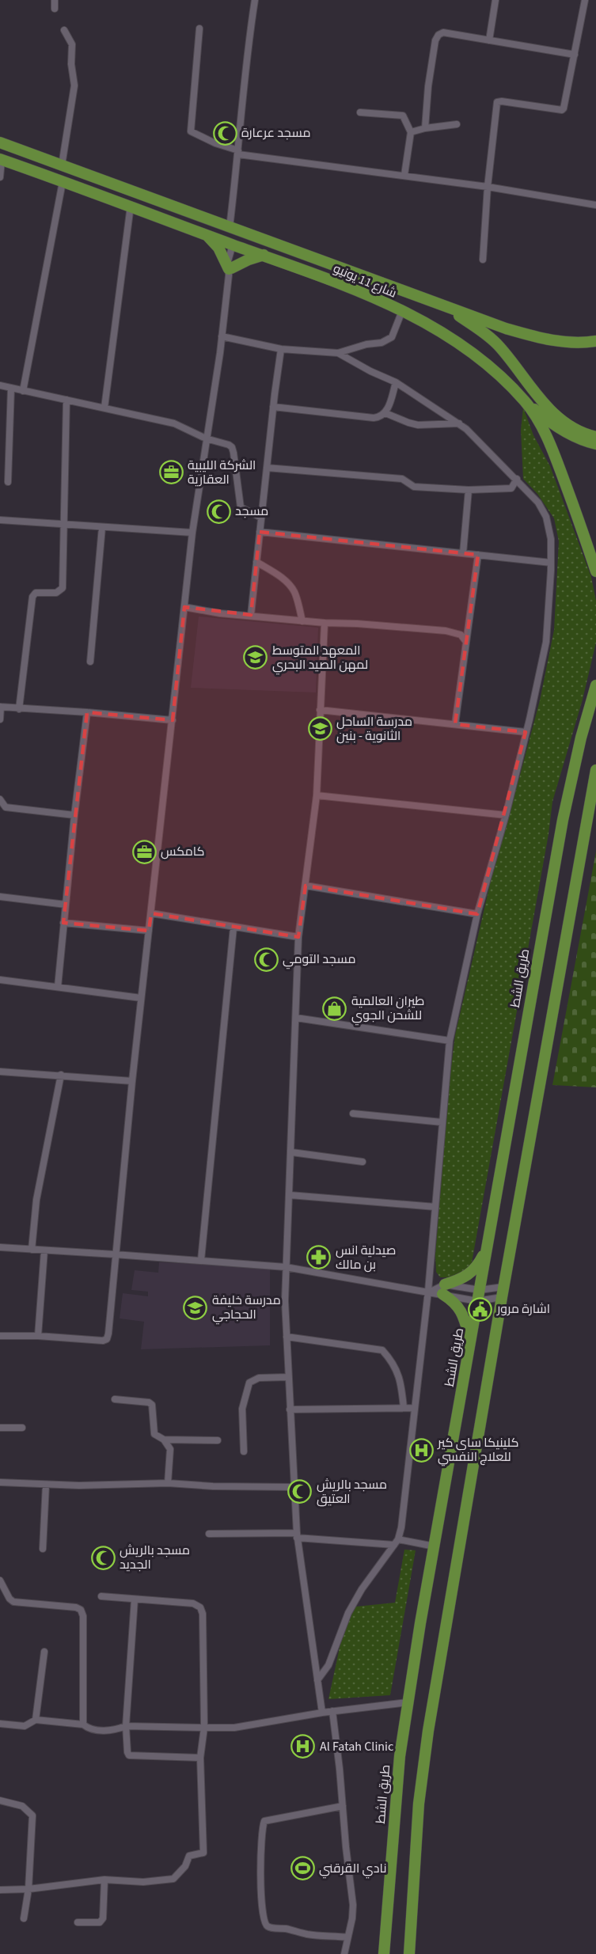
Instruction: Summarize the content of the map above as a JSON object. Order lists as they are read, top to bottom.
{
  "streets": {
    "highway": ["شارع 11 يونيو", "طريق الشط"]
  },
  "places": {
    "mosque": [
      "مسجد عرعارة",
      "مسجد",
      "مسجد التومي",
      "مسجد بالريش العتيق",
      "مسجد بالريش الجديد"
    ],
    "office": ["الشركة الليبية العقارية", "كامكس"],
    "school or university": ["المعهد المتوسط لمهن الصيد البحري", "مدرسة الساحل الثانوية - بنين", "مدرسة خليفة الحجاجي"],
    "shop": ["طيران العالمية للشحن الجوي"],
    "pharmacy": ["صيدلية انس بن مالك"],
    "public building": ["اشارة مرور"],
    "hospital": ["كلينيكا ساي كير للعلاج النفسي", "Al Fatah Clinic"],
    "sports": ["نادي القرقني"]
  }
}
